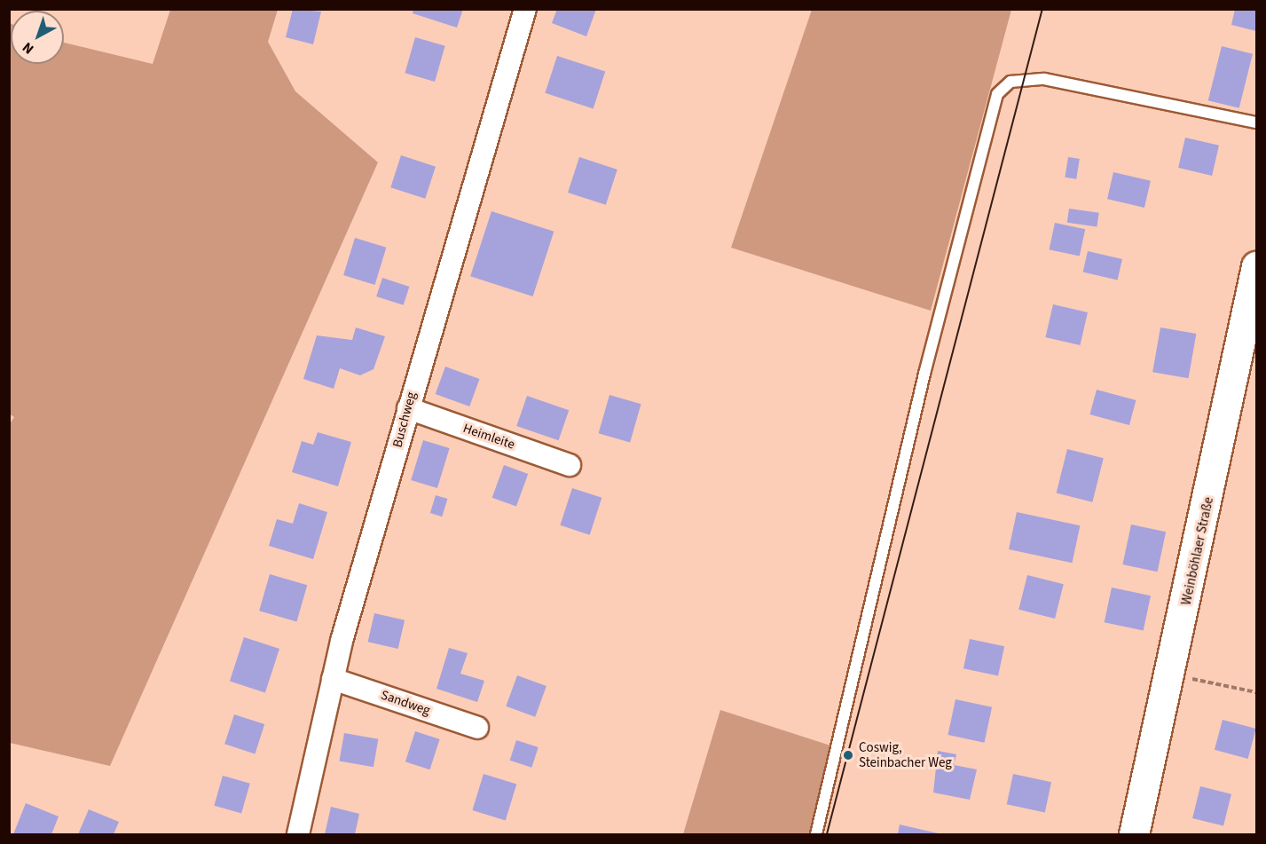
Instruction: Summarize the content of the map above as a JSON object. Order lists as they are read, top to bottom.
{
  "streets": {
    "main road": ["Weinböhlaer Straße"],
    "street": ["Buschweg", "Heimleite", "Sandweg"]
  },
  "crossings": [
    ["Buschweg", "Heimleite"],
    ["Buschweg", "Sandweg"]
  ],
  "places": ["Coswig, Steinbacher Weg"],
  "north": "bottom left"
}
